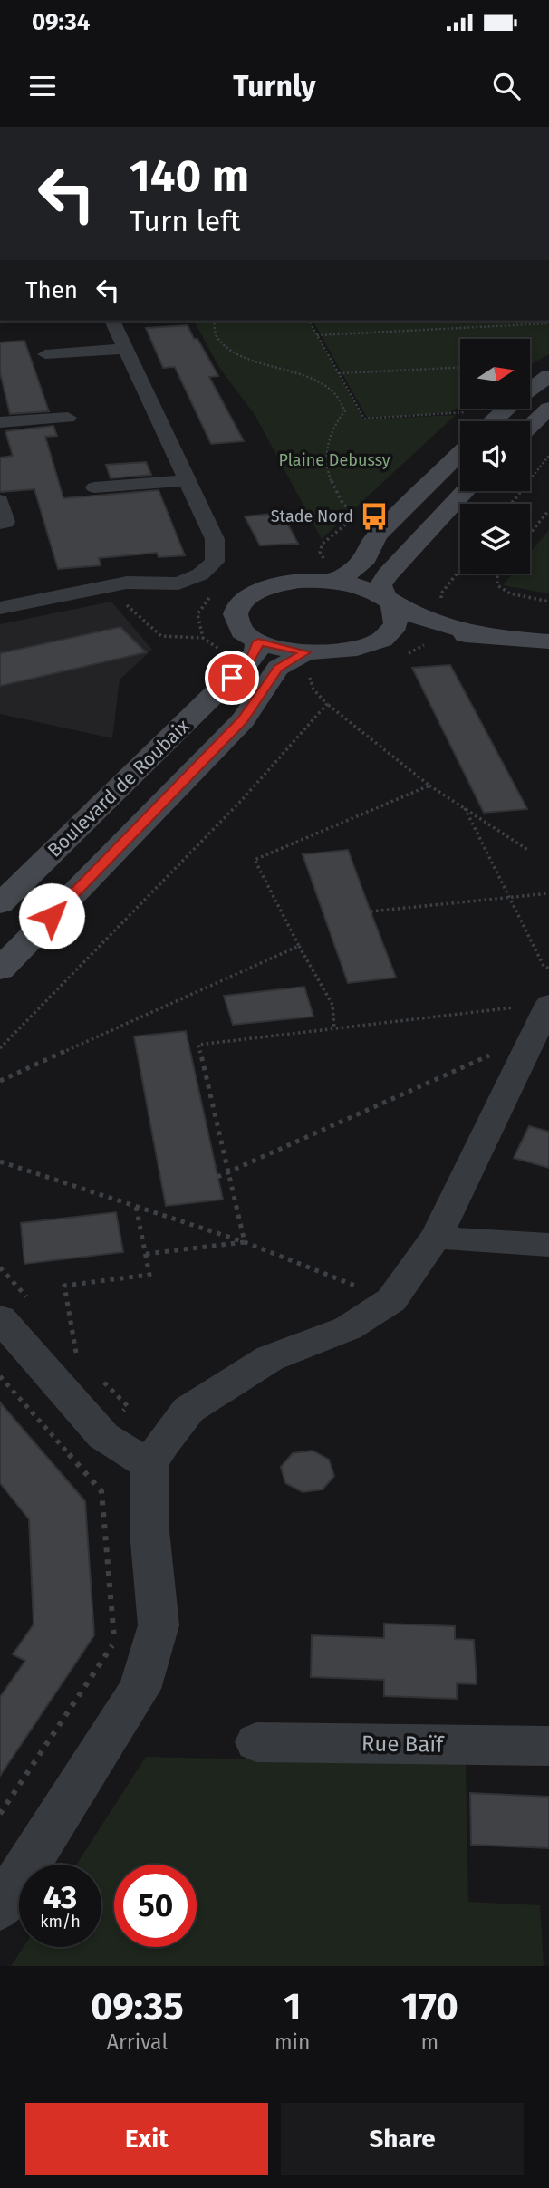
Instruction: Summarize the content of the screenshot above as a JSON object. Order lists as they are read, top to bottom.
{
  "streets": {
    "main road": ["Boulevard de Roubaix"],
    "street": ["Rue Baïf"]
  },
  "parks": ["Plaine Debussy"],
  "places": {
    "bus stop": ["Stade Nord"]
  },
  "north": "right",
  "page": {
    "status": "09:34",
    "header": "Turnly",
    "turn": ["140 m", "Turn left"],
    "then": "Then",
    "speed": "43 km/h",
    "limit": "50",
    "eta": [
      "09:35",
      "Arrival",
      "1",
      "min",
      "170",
      "m"
    ],
    "buttons": ["Exit", "Share"]
  }
}
